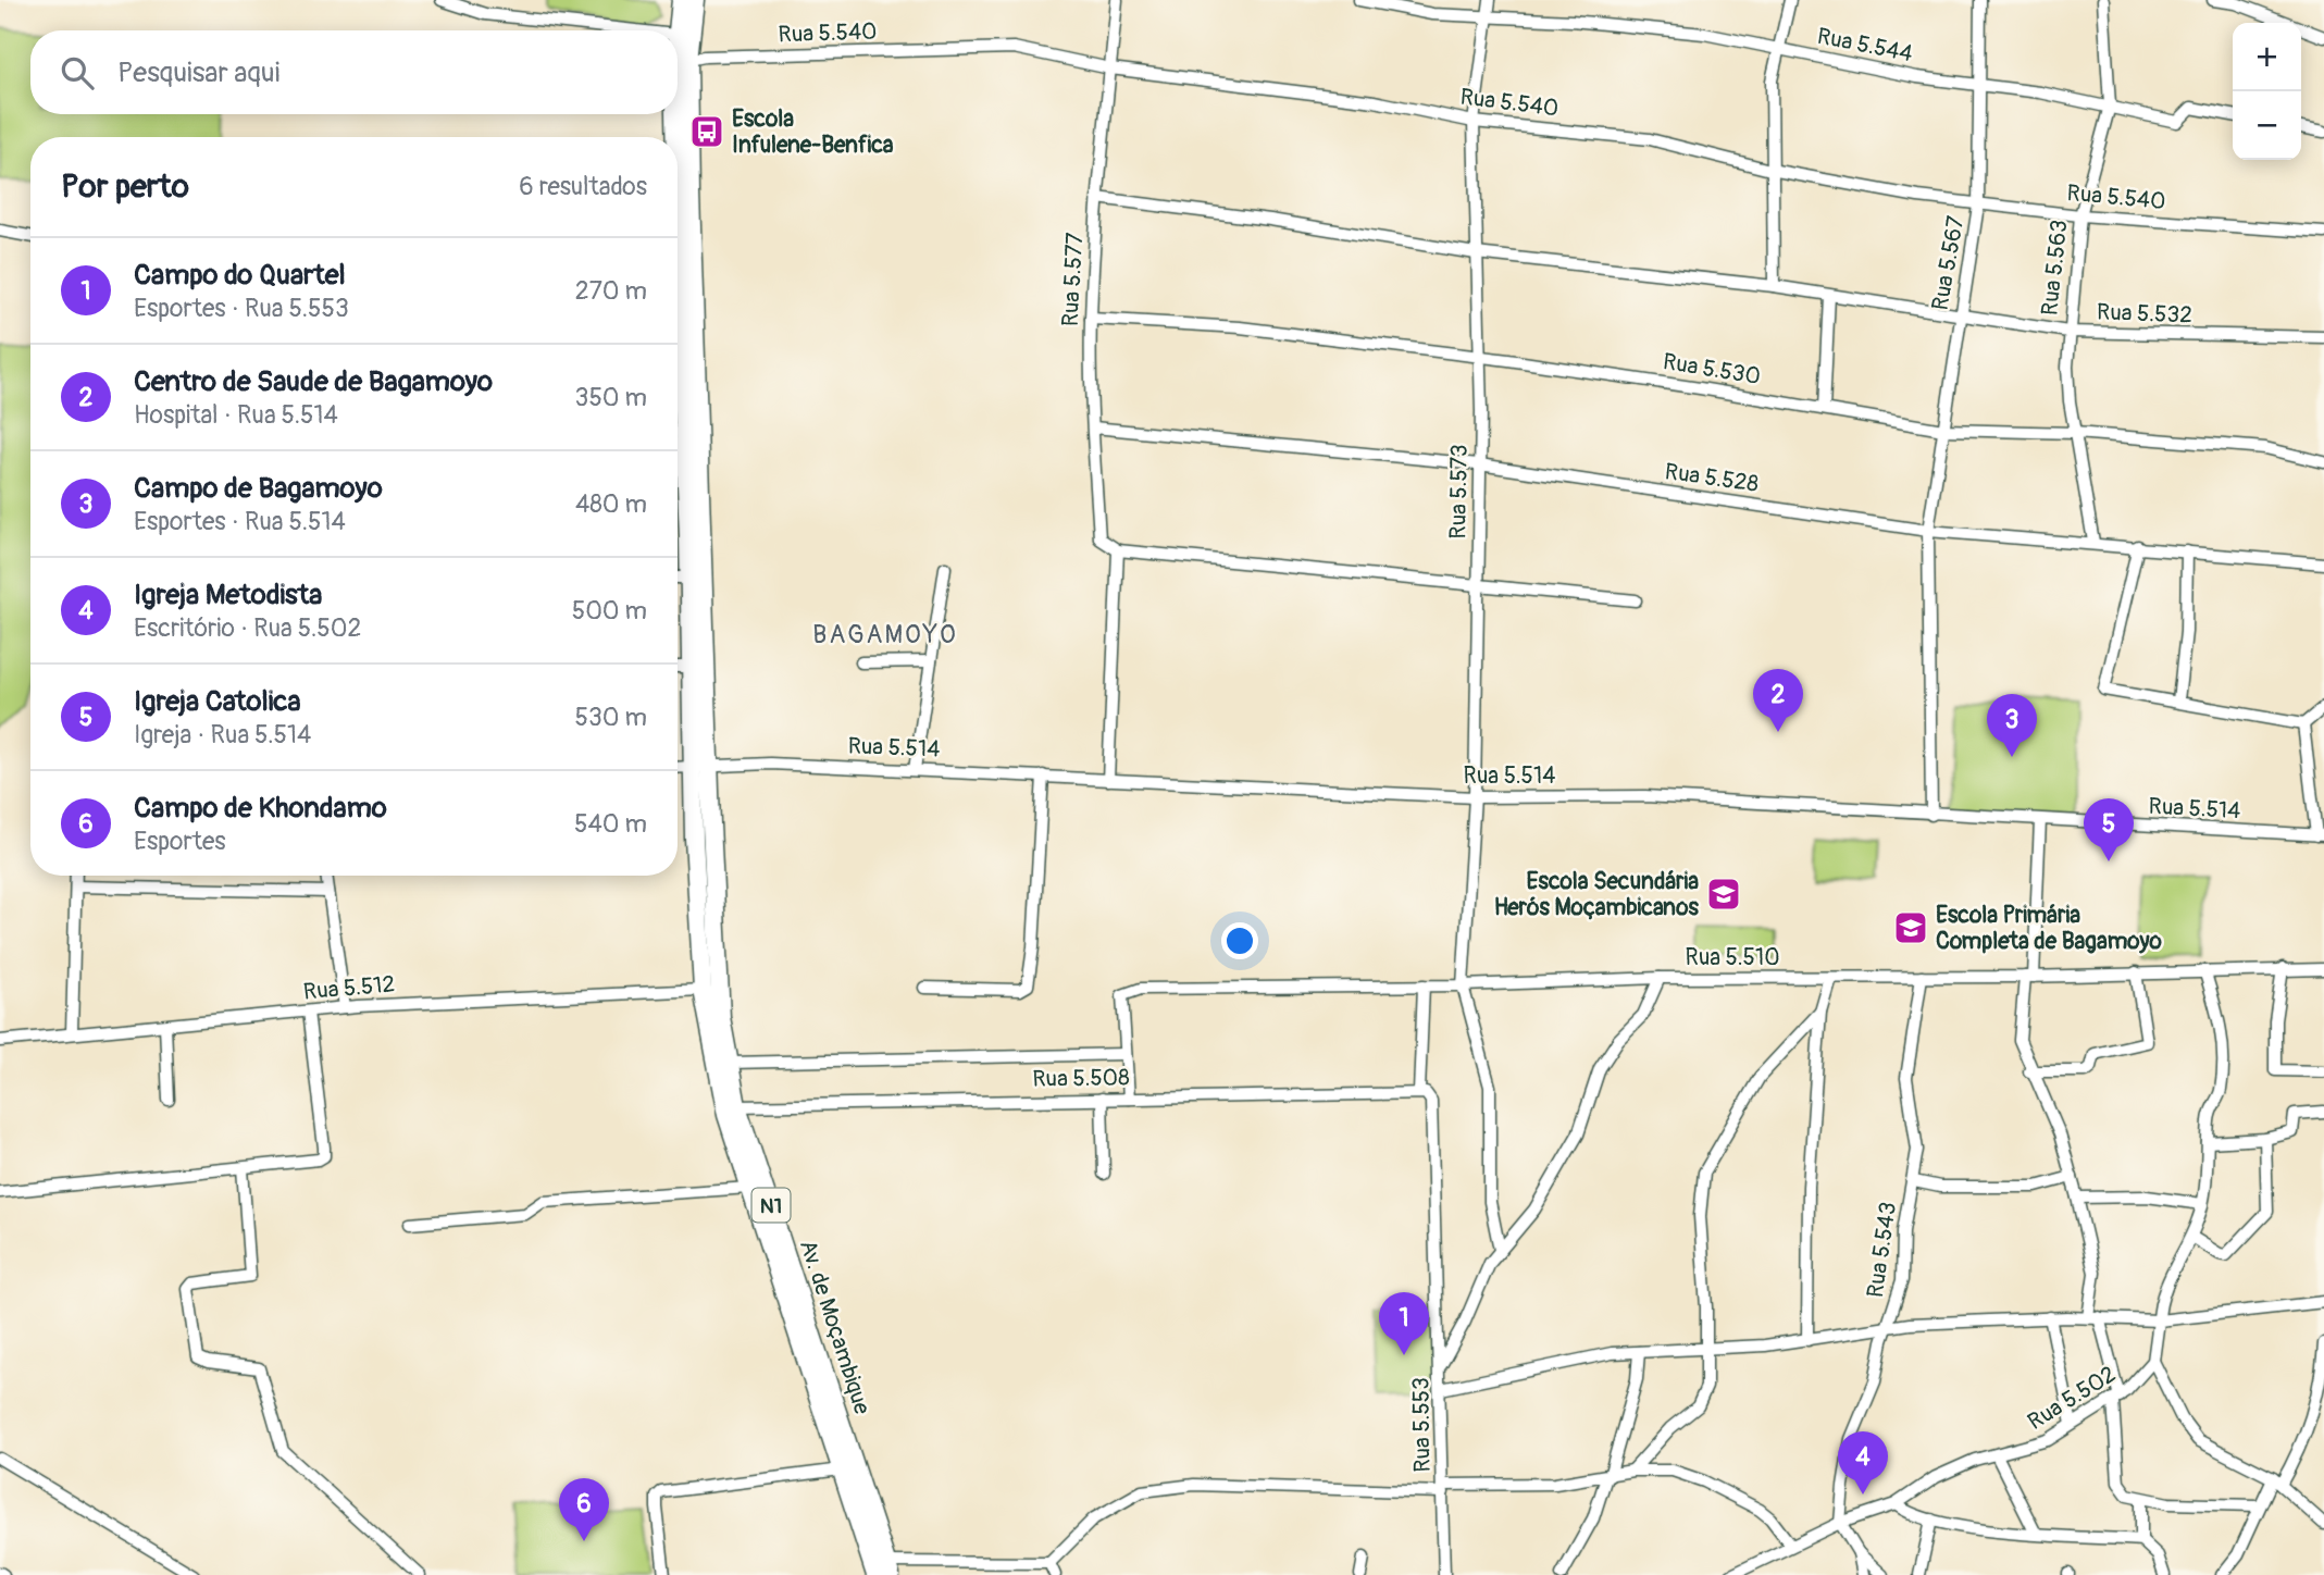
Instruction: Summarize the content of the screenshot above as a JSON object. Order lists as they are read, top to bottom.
{
  "streets": {
    "highway": ["N1", "Av. de Moçambique"],
    "street": [
      "Rua 5.540",
      "Rua 5.544",
      "Rua 5.567",
      "Rua 5.563",
      "Rua 5.577",
      "Rua 5.532",
      "Rua 5.530",
      "Rua 5.528",
      "Rua 5.573",
      "Rua 5.514",
      "Rua 5.510",
      "Rua 5.512",
      "Rua 5.508",
      "Rua 5.543",
      "Rua 5.502",
      "Rua 5.553"
    ]
  },
  "crossings": [
    ["Rua 5.540", "Rua 5.567"],
    ["Rua 5.540", "Rua 5.563"],
    ["Rua 5.540", "Rua 5.577"],
    ["Rua 5.540", "Rua 5.573"],
    ["Rua 5.540", "Av. de Moçambique"],
    ["Rua 5.544", "Rua 5.567"],
    ["Rua 5.544", "Rua 5.563"],
    ["Rua 5.544", "Rua 5.573"],
    ["Rua 5.567", "Rua 5.532"],
    ["Rua 5.567", "Rua 5.530"],
    ["Rua 5.567", "Rua 5.528"],
    ["Rua 5.567", "Rua 5.514"],
    ["Rua 5.563", "Rua 5.532"],
    ["Rua 5.563", "Rua 5.530"],
    ["Rua 5.563", "Rua 5.528"],
    ["Rua 5.577", "Rua 5.532"],
    ["Rua 5.577", "Rua 5.530"],
    ["Rua 5.577", "Rua 5.528"],
    ["Rua 5.532", "Rua 5.573"],
    ["Rua 5.530", "Rua 5.573"],
    ["Rua 5.528", "Rua 5.573"],
    ["Rua 5.573", "Rua 5.514"],
    ["Rua 5.573", "Rua 5.510"],
    ["Rua 5.514", "Av. de Moçambique"],
    ["Rua 5.510", "Rua 5.543"],
    ["Rua 5.510", "Rua 5.553"],
    ["Rua 5.512", "Av. de Moçambique"],
    ["Rua 5.508", "Av. de Moçambique"],
    ["Rua 5.508", "Rua 5.553"],
    ["Rua 5.543", "Rua 5.502"]
  ],
  "districts": ["BAGAMOYO"],
  "places": {
    "bus stop": ["Escola Infulene-Benfica"],
    "school or university": ["Escola Secundária Herós Moçambicanos", "Escola Primária Completa de Bagamoyo"]
  },
  "page": {
    "map_buttons": ["+", "−"],
    "search": "Pesquisar aqui",
    "heading": ["Por perto", "6 resultados"],
    "list": [
      {
        "mark": "1",
        "name": "Campo do Quartel",
        "note": "Esportes · Rua 5.553",
        "value": "270 m"
      },
      {
        "mark": "2",
        "name": "Centro de Saude de Bagamoyo",
        "note": "Hospital · Rua 5.514",
        "value": "350 m"
      },
      {
        "mark": "3",
        "name": "Campo de Bagamoyo",
        "note": "Esportes · Rua 5.514",
        "value": "480 m"
      },
      {
        "mark": "4",
        "name": "Igreja Metodista",
        "note": "Escritório · Rua 5.502",
        "value": "500 m"
      },
      {
        "mark": "5",
        "name": "Igreja Catolica",
        "note": "Igreja · Rua 5.514",
        "value": "530 m"
      },
      {
        "mark": "6",
        "name": "Campo de Khondamo",
        "note": "Esportes",
        "value": "540 m"
      }
    ],
    "pins": [
      "2",
      "3",
      "5",
      "1",
      "4",
      "6"
    ]
  }
}
